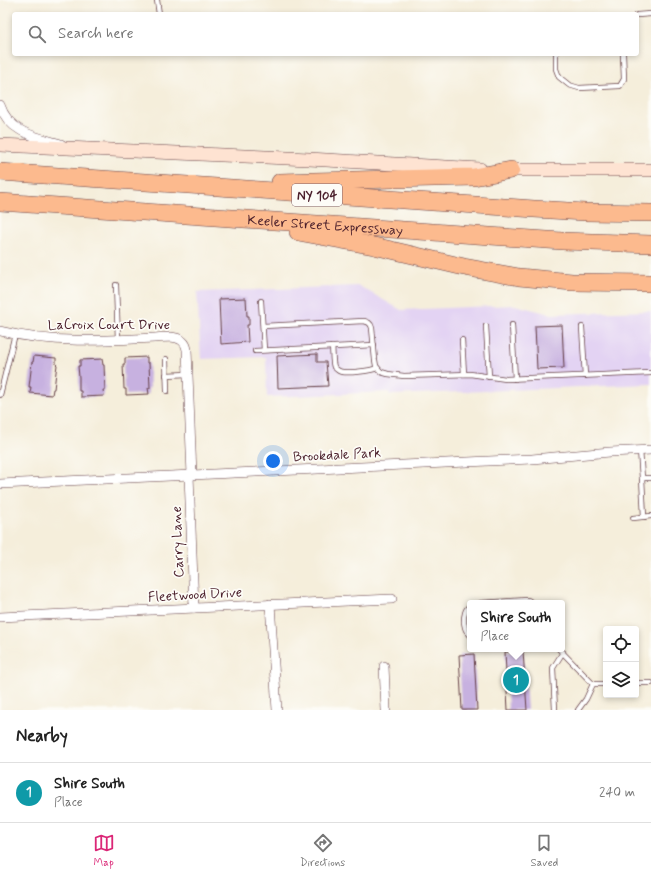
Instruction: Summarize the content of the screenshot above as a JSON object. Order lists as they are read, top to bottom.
{
  "streets": {
    "highway": ["NY 104", "Keeler Street Expressway"],
    "street": [
      "LaCroix Court Drive",
      "Brookdale Park",
      "Carry Lane",
      "Fleetwood Drive"
    ]
  },
  "crossings": [
    ["LaCroix Court Drive", "Carry Lane"],
    ["Brookdale Park", "Carry Lane"],
    ["Carry Lane", "Fleetwood Drive"]
  ],
  "page": {
    "search": "Search here",
    "popup": ["Shire South", "Place"],
    "pins": "1",
    "heading": "Nearby",
    "list": [
      {
        "mark": "1",
        "name": "Shire South",
        "note": "Place",
        "value": "240 m"
      }
    ],
    "nav": ["Map", "Directions", "Saved"]
  }
}
